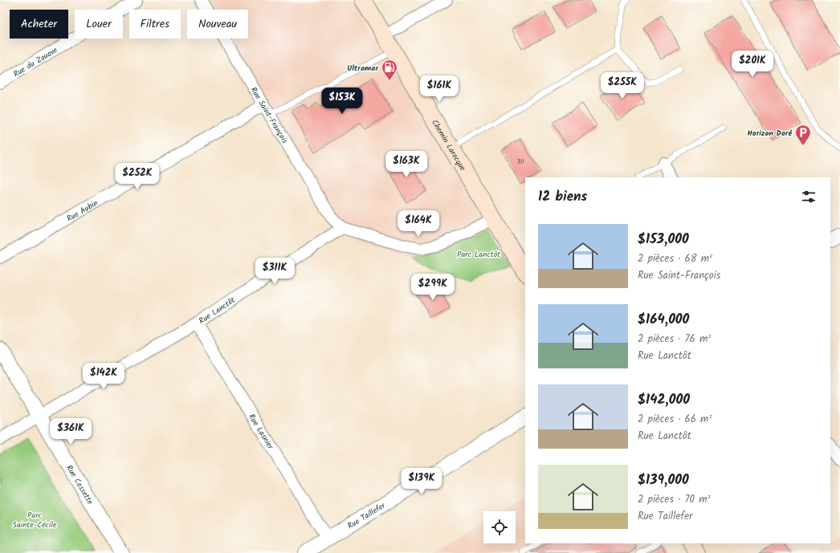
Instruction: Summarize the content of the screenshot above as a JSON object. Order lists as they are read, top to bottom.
{
  "streets": {
    "main road": ["Chemin Larocque"],
    "street": [
      "Rue du Zouave",
      "Rue Saint-François",
      "Rue Aubin",
      "Rue Lanctôt",
      "Rue Lasnier",
      "Rue Cossette",
      "Rue Taillefer"
    ]
  },
  "crossings": [
    ["Rue Saint-François", "Rue Aubin"],
    ["Rue Saint-François", "Rue Lanctôt"],
    ["Rue Lanctôt", "Rue Lasnier"],
    ["Rue Lanctôt", "Rue Cossette"],
    ["Rue Lasnier", "Rue Taillefer"]
  ],
  "parks": ["Parc Lanctôt", "Parc Sainte-Cécile"],
  "places": {
    "fuel station": ["Ultramar"],
    "parking": ["Horizon Doré"]
  },
  "house_numbers": ["311"],
  "page": {
    "chip": [
      "Acheter",
      "Louer",
      "Filtres",
      "Nouveau"
    ],
    "price": [
      "$201K",
      "$255K",
      "$161K",
      "$153K",
      "$163K",
      "$252K",
      "$164K",
      "$311K",
      "$299K",
      "$142K",
      "$361K",
      "$139K"
    ],
    "heading": "12 biens",
    "list": [
      {
        "name": "$153,000",
        "note": "2 pièces · 68 m² · Rue Saint-François"
      },
      {
        "name": "$164,000",
        "note": "2 pièces · 76 m² · Rue Lanctôt"
      },
      {
        "name": "$142,000",
        "note": "2 pièces · 66 m² · Rue Lanctôt"
      },
      {
        "name": "$139,000",
        "note": "2 pièces · 70 m² · Rue Taillefer"
      }
    ]
  }
}
